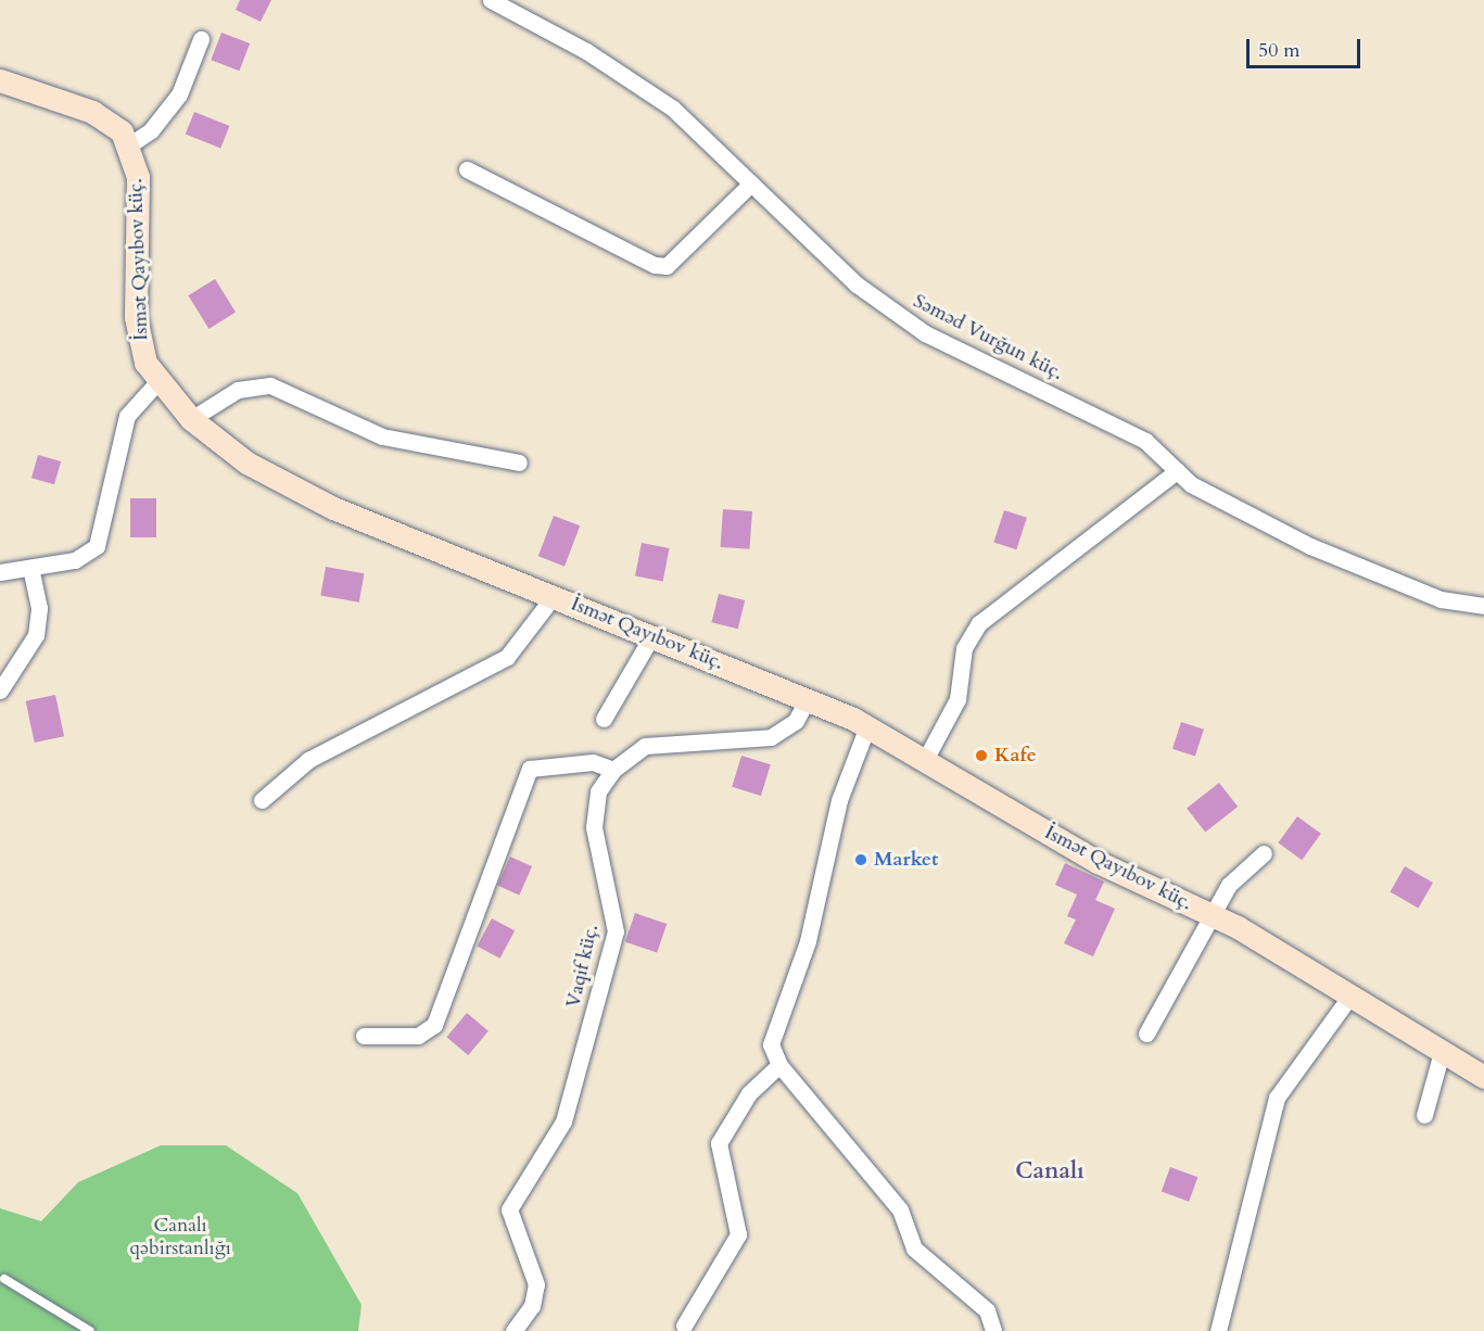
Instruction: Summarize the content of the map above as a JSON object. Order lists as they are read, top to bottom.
{
  "streets": {
    "street": ["İsmət Qayıbov küç.", "Səməd Vurğun küç.", "Vaqif küç."]
  },
  "crossings": [
    ["İsmət Qayıbov küç.", "Vaqif küç."]
  ],
  "districts": ["Canalı"],
  "parks": ["Canalı qəbirstanlığı"],
  "places": ["Kafe", "Market"],
  "scale_bar": "50 m"
}
